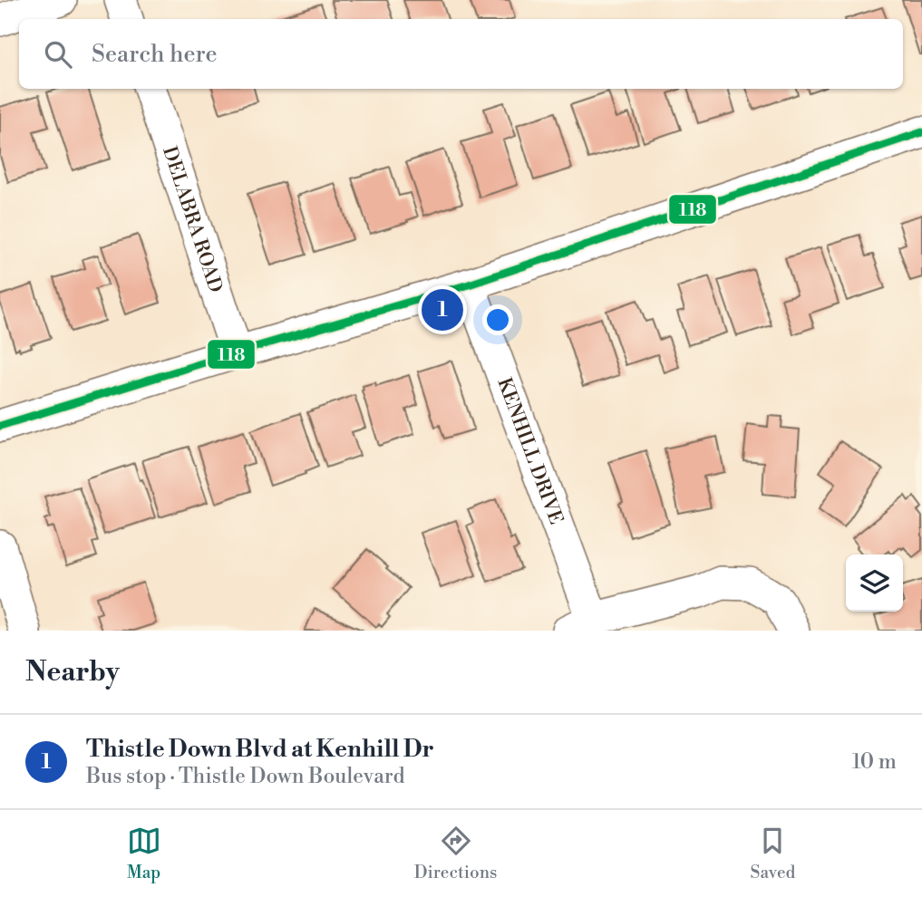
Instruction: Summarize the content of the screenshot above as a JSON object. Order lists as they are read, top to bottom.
{
  "streets": {
    "street": ["DELABRA ROAD", "KENHILL DRIVE"]
  },
  "lines": ["transit line 118"],
  "page": {
    "search": "Search here",
    "pins": "1",
    "heading": "Nearby",
    "list": [
      {
        "mark": "1",
        "name": "Thistle Down Blvd at Kenhill Dr",
        "note": "Bus stop · Thistle Down Boulevard",
        "value": "10 m"
      }
    ],
    "nav": ["Map", "Directions", "Saved"]
  }
}
